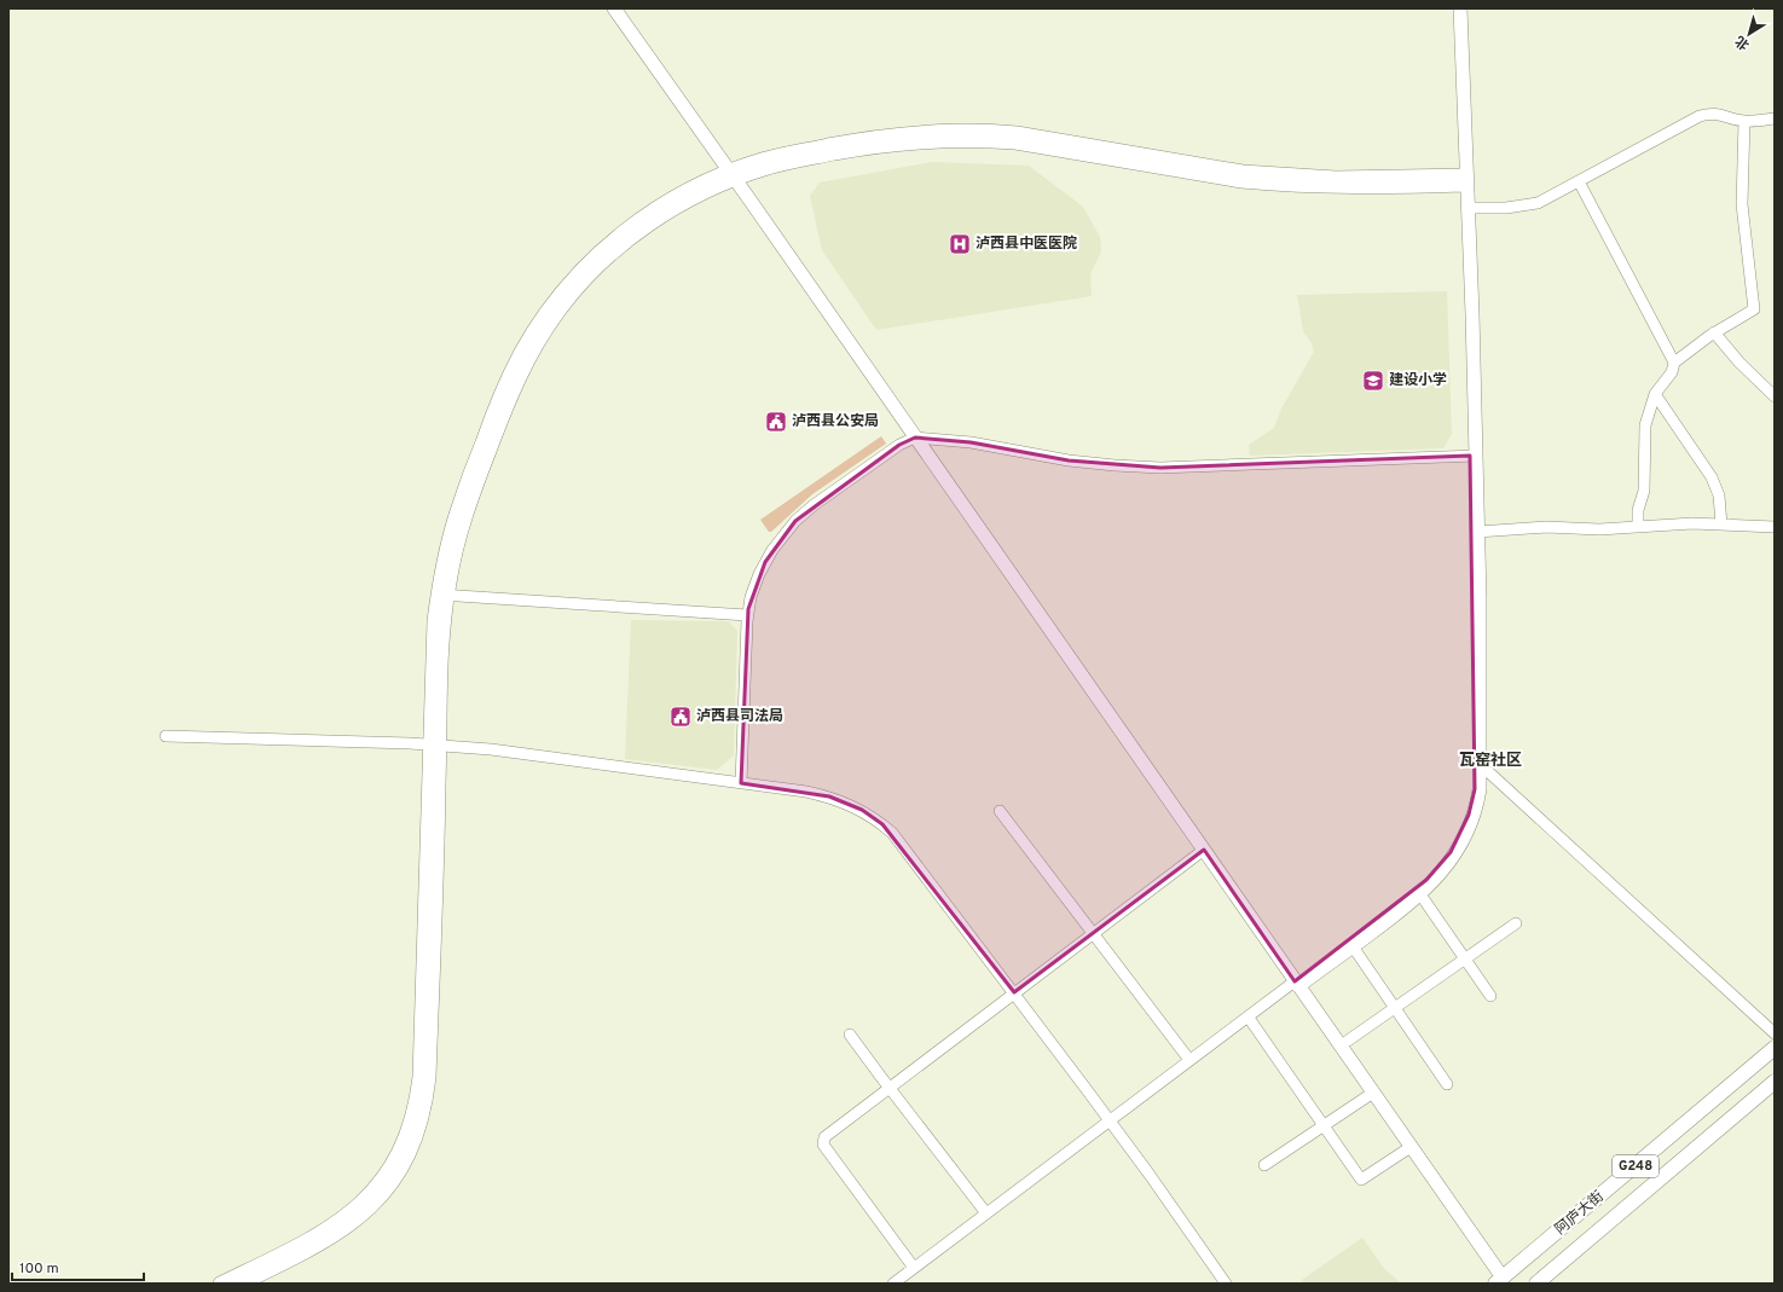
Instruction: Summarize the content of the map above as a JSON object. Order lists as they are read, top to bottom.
{
  "streets": {
    "highway": ["G248", "阿庐大街"]
  },
  "districts": ["瓦窑社区"],
  "places": {
    "hospital": ["泸西县中医医院"],
    "school or university": ["建设小学"],
    "public building": ["泸西县公安局", "泸西县司法局"]
  },
  "scale_bar": "100 m",
  "north": "bottom left"
}
